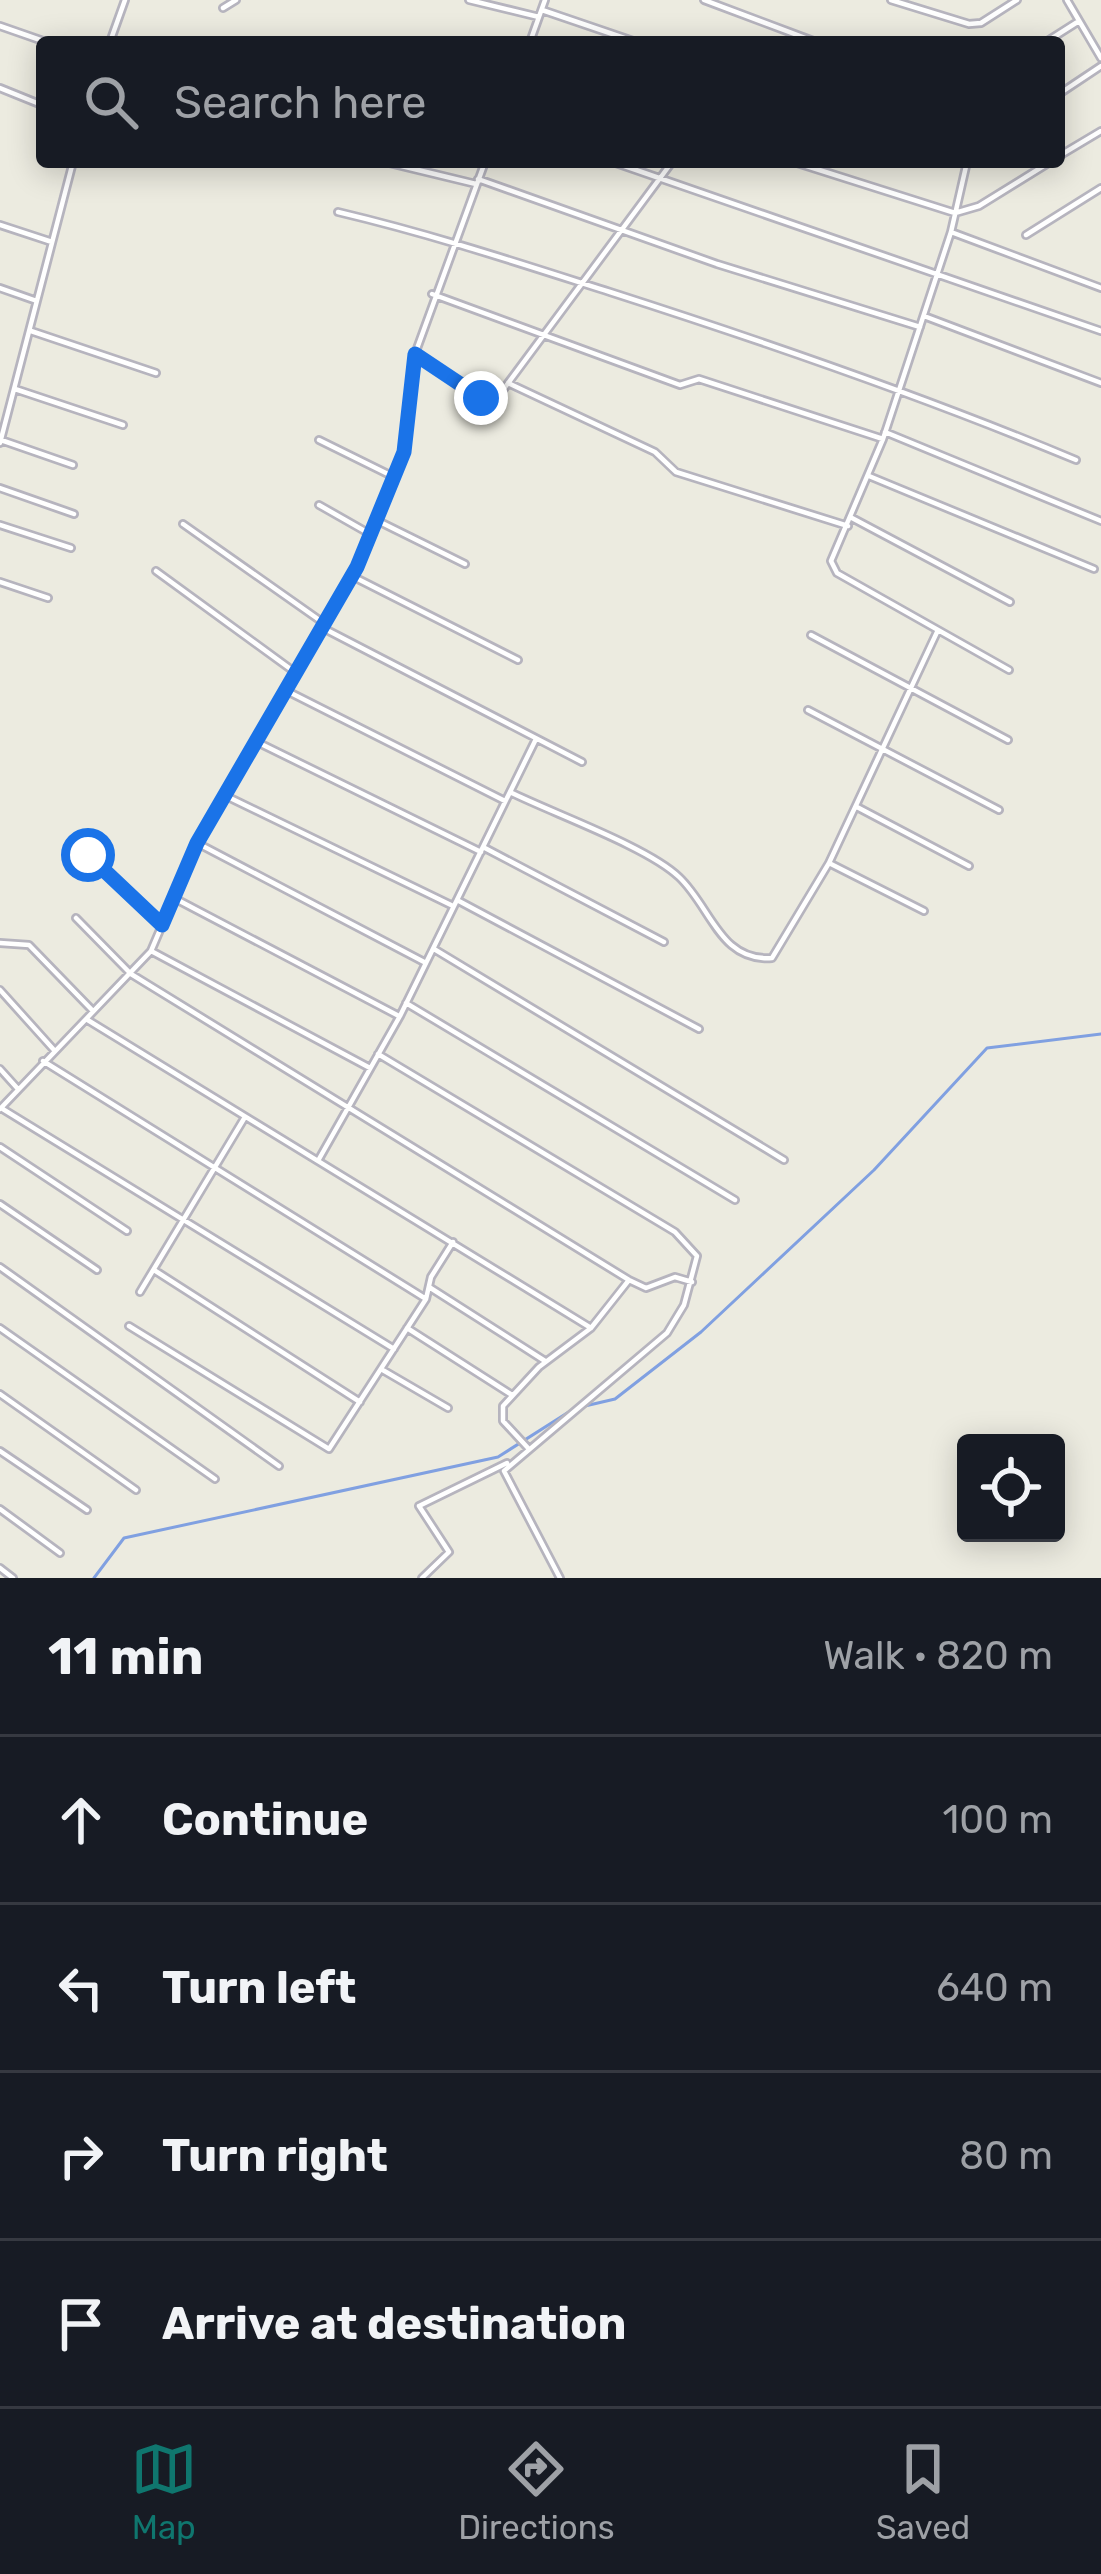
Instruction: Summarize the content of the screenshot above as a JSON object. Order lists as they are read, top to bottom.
{
  "page": {
    "search": "Search here",
    "heading": ["11 min", "Walk · 820 m"],
    "list": [
      ["Continue", "100 m"],
      ["Turn left", "640 m"],
      ["Turn right", "80 m"],
      "Arrive at destination"
    ],
    "nav": ["Map", "Directions", "Saved"]
  }
}
